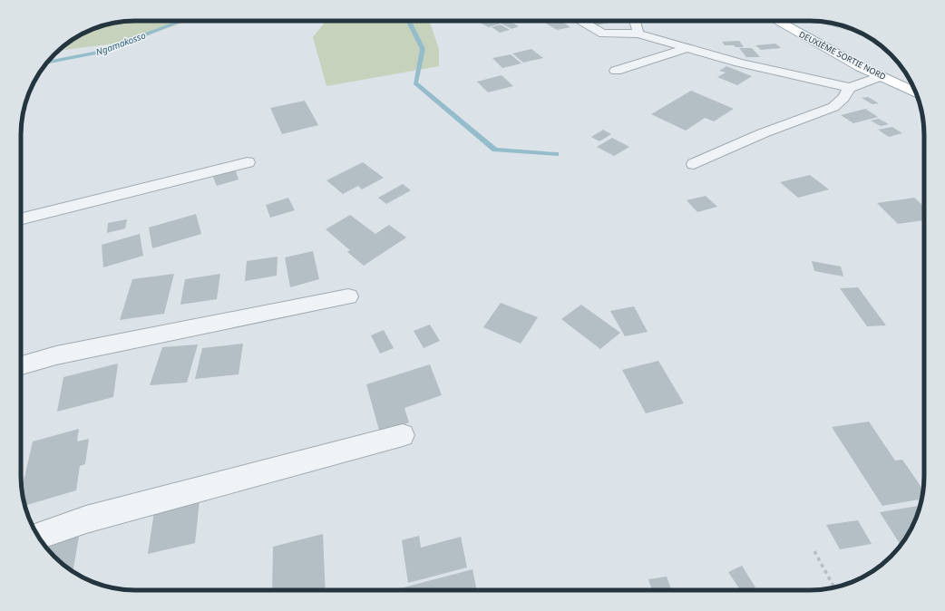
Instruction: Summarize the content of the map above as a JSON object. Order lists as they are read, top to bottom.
{
  "streets": {
    "main road": ["DEUXIÈME SORTIE NORD"]
  },
  "water": ["Ngamakosso"]
}
